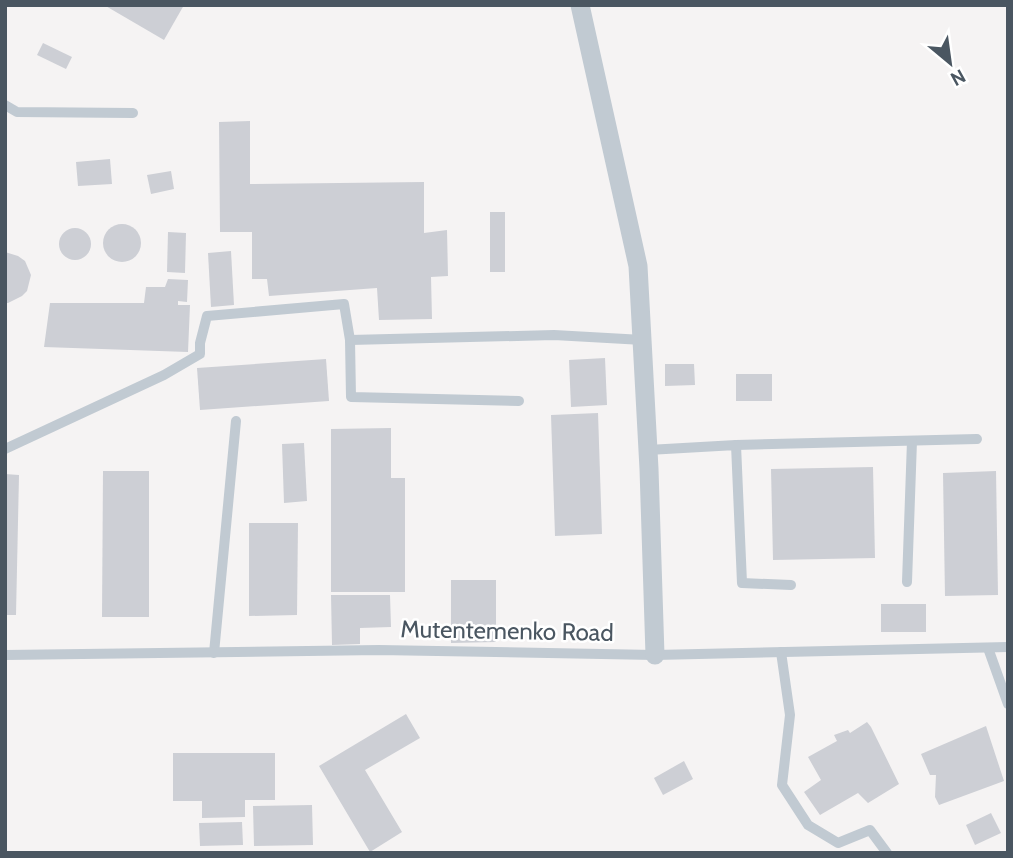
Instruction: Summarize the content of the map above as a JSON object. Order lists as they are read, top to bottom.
{
  "streets": {
    "lane": ["Mutentemenko Road"]
  },
  "north": "bottom right"
}
